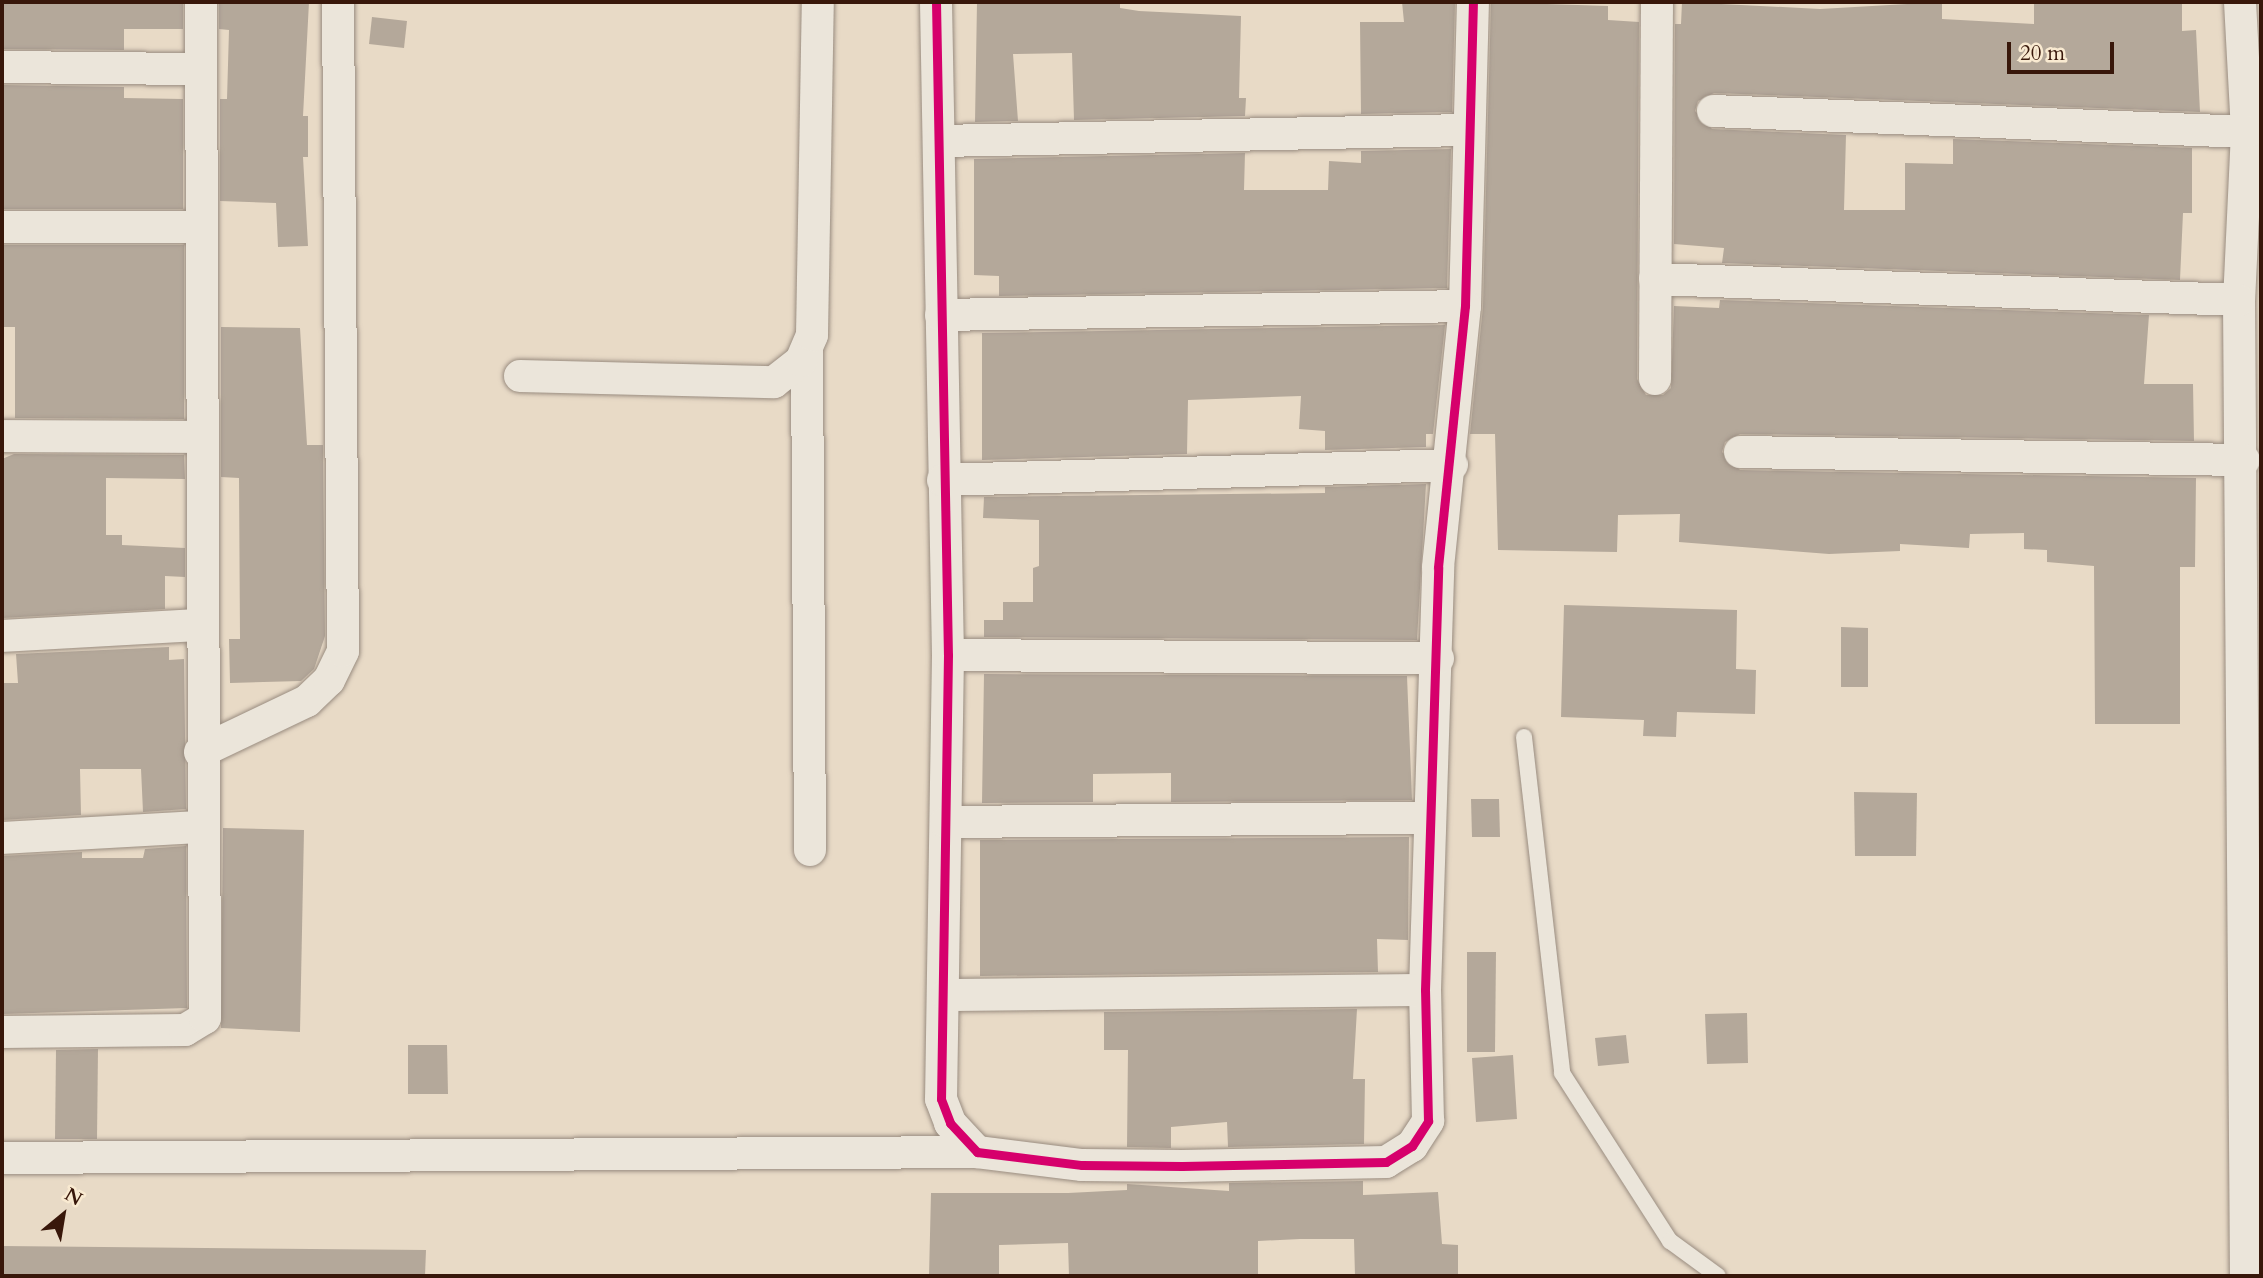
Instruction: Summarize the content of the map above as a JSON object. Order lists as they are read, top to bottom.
{
  "scale_bar": "20 m",
  "north": "top right"
}
